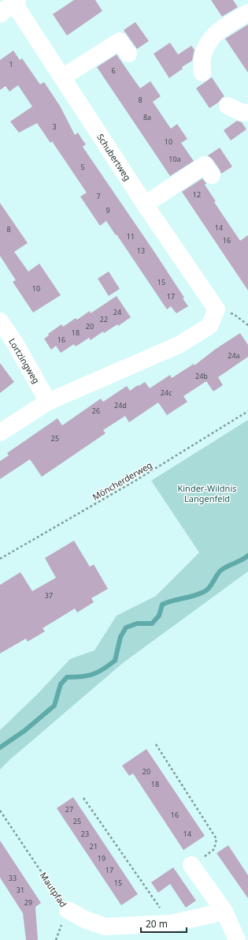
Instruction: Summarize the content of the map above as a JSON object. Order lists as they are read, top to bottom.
{
  "streets": {
    "street": ["Schubertweg", "Lortzingweg", "Mautpfad"],
    "path": ["Möncherderweg"]
  },
  "parks": ["Kinder-Wildnis Langenfeld"],
  "house_numbers": [
    "1",
    "6",
    "8",
    "8a",
    "3",
    "10",
    "10a",
    "5",
    "12",
    "7",
    "9",
    "14",
    "8",
    "11",
    "16",
    "13",
    "15",
    "10",
    "17",
    "24",
    "22",
    "20",
    "18",
    "16",
    "24a",
    "24b",
    "24c",
    "24d",
    "26",
    "25",
    "37",
    "20",
    "18",
    "27",
    "16",
    "25",
    "23",
    "14",
    "21",
    "19",
    "17",
    "33",
    "15",
    "31",
    "29"
  ],
  "scale_bar": "20 m"
}
